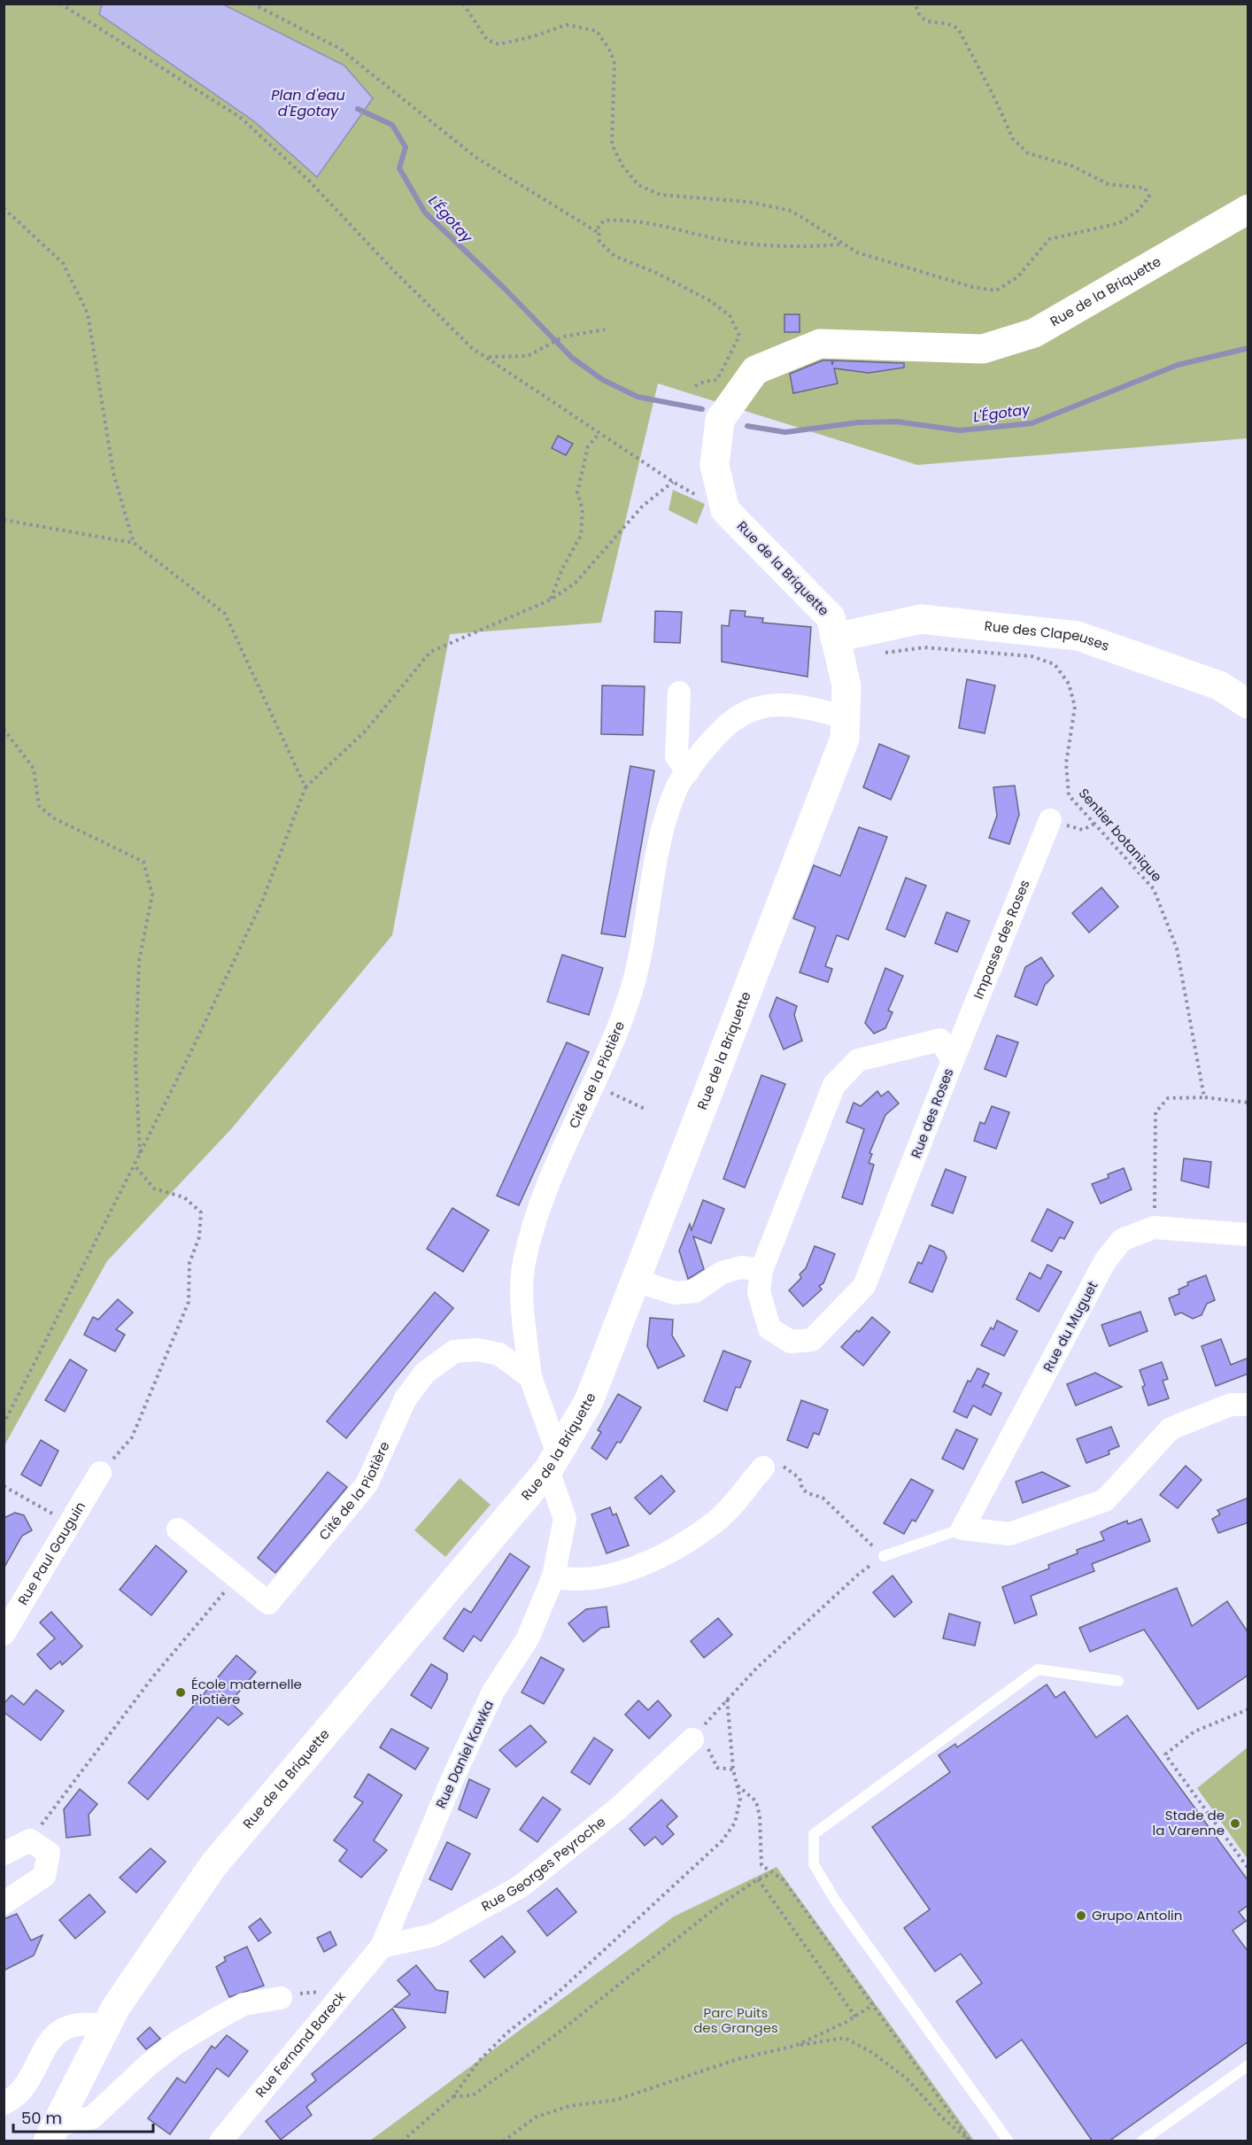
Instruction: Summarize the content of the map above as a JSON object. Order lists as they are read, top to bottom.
{
  "streets": {
    "main road": ["Rue de la Briquette", "Rue des Clapeuses"],
    "street": [
      "Impasse des Roses",
      "Cité de la Piotière",
      "Rue des Roses",
      "Rue du Muguet",
      "Rue Paul Gauguin",
      "Rue Daniel Kawka",
      "Rue Georges Peyroche",
      "Rue Fernand Bareck"
    ],
    "path": ["Sentier botanique"]
  },
  "crossings": [
    ["Rue de la Briquette", "Rue des Clapeuses"],
    ["Rue de la Briquette", "Cité de la Piotière"],
    ["Rue de la Briquette", "Rue Daniel Kawka"],
    ["Impasse des Roses", "Rue des Roses"],
    ["Cité de la Piotière", "Rue Daniel Kawka"],
    ["Rue Daniel Kawka", "Rue Georges Peyroche"],
    ["Rue Daniel Kawka", "Rue Fernand Bareck"],
    ["Rue Georges Peyroche", "Rue Fernand Bareck"]
  ],
  "water": ["Plan d'eau d'Egotay", "L'Égotay"],
  "parks": ["Parc Puits des Granges"],
  "places": ["École maternelle Piotière", "Stade de la Varenne", "Grupo Antolin"],
  "scale_bar": "50 m"
}
